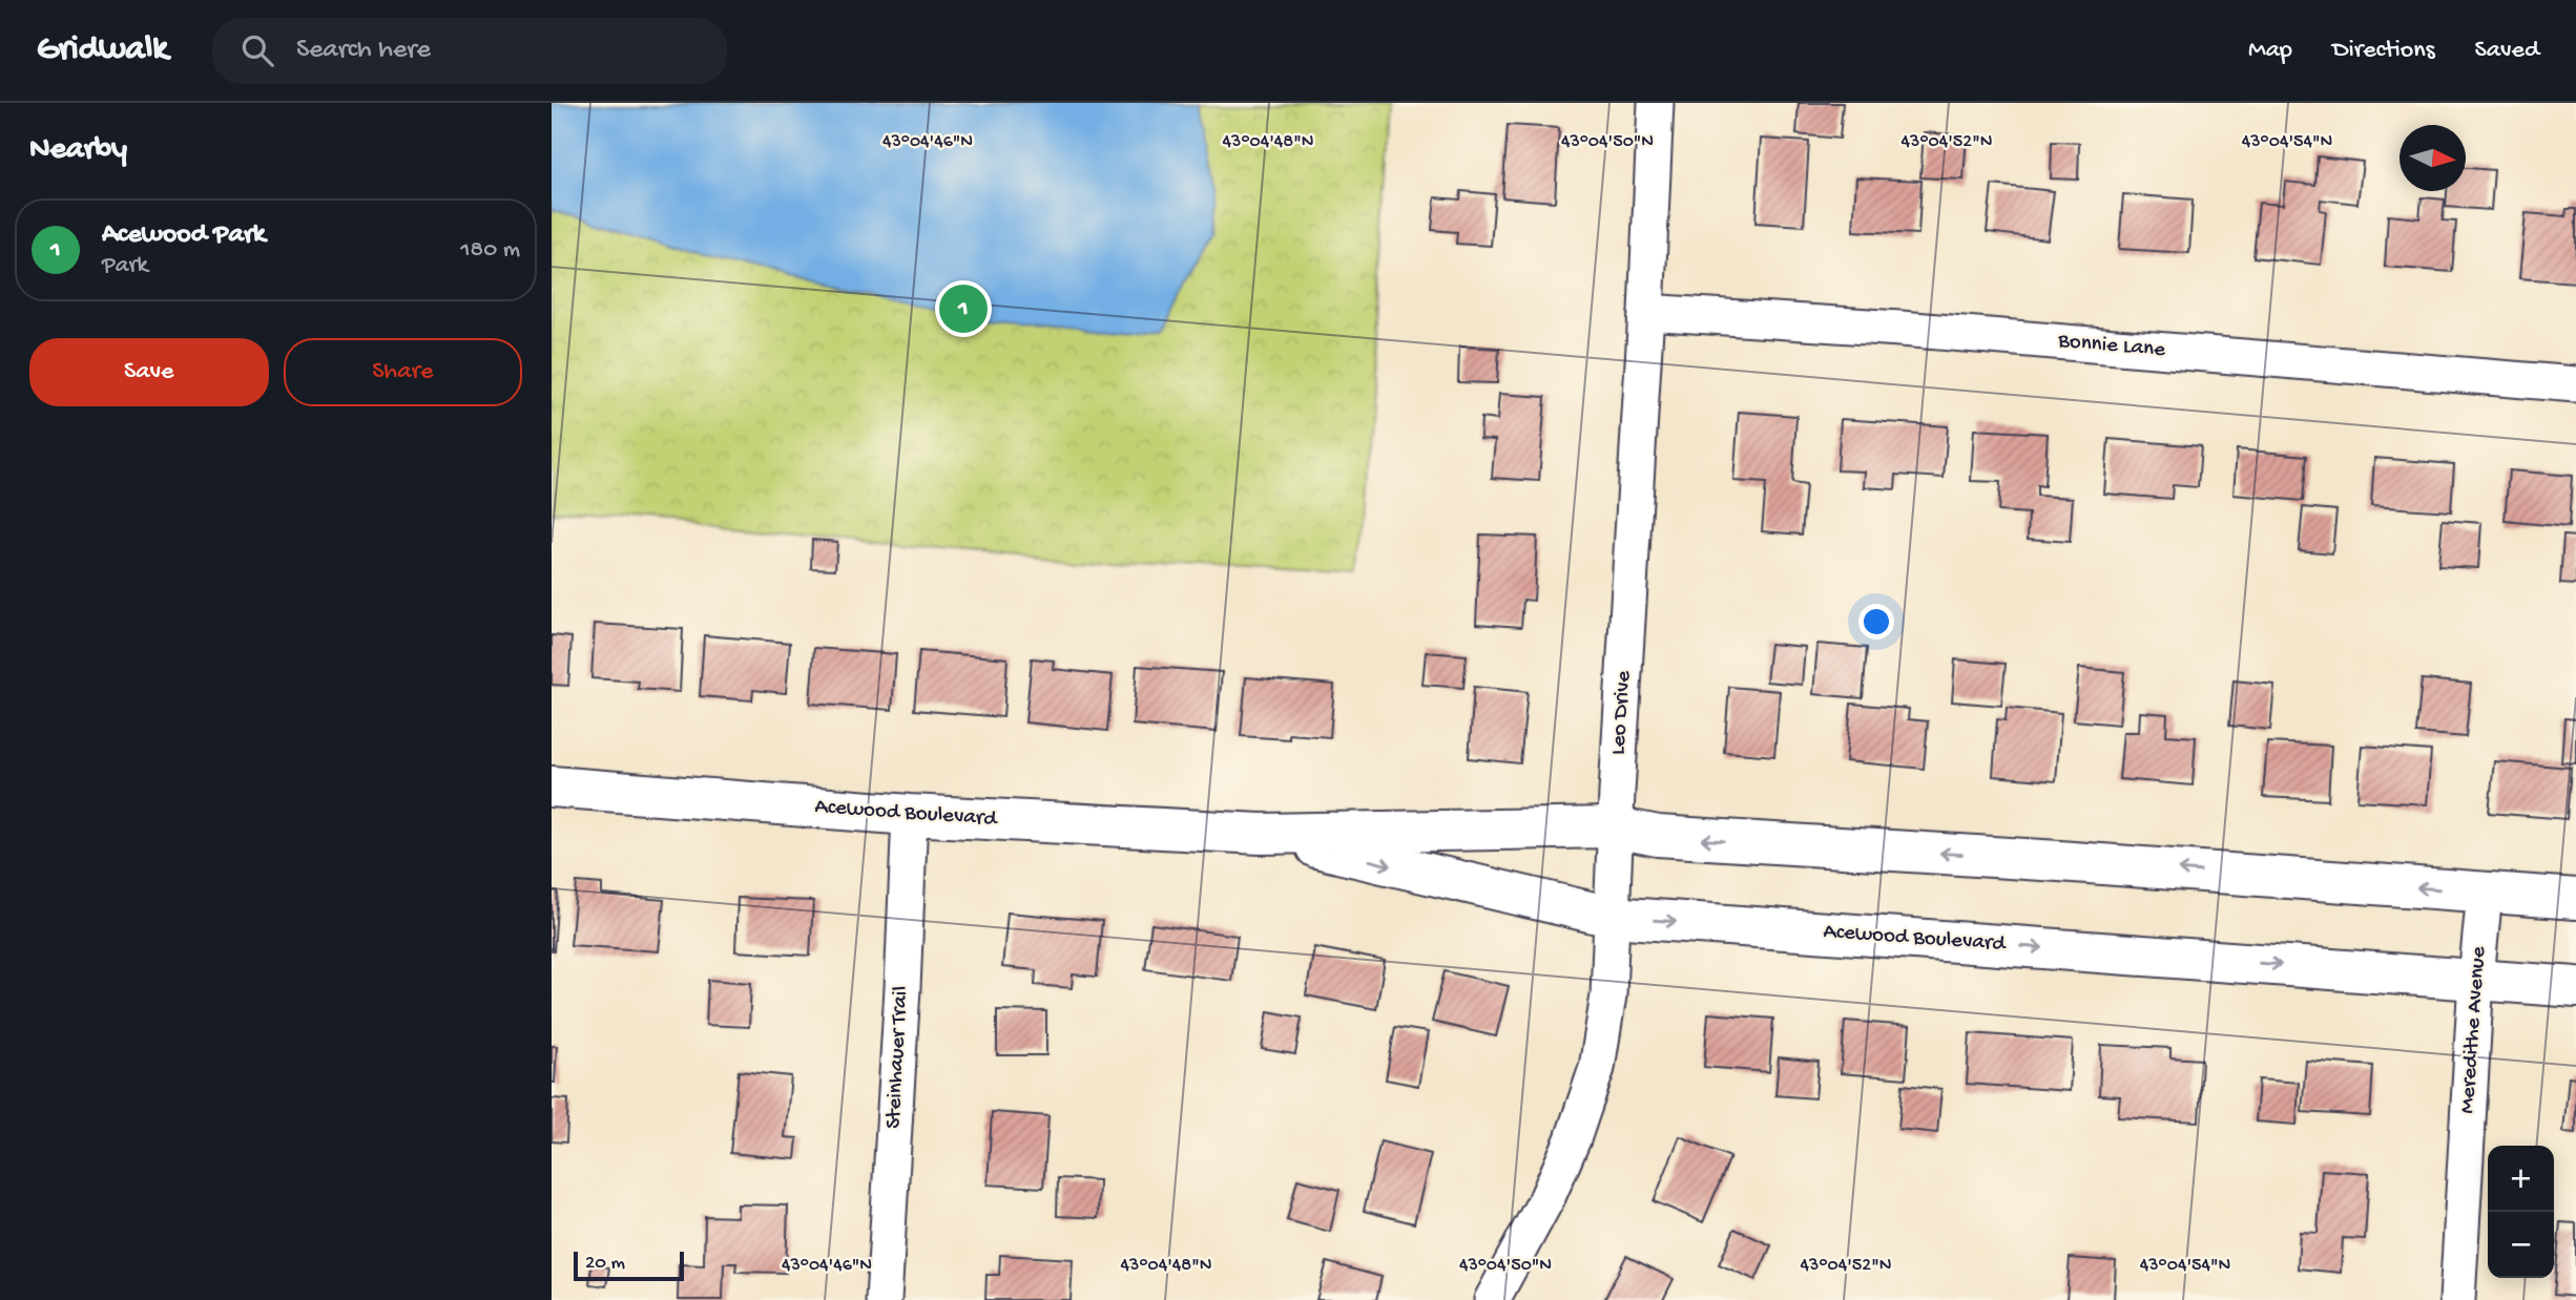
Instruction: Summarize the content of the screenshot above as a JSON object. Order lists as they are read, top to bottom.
{
  "streets": {
    "street": [
      "Bonnie Lane",
      "Leo Drive",
      "Acewood Boulevard",
      "Meredithe Avenue",
      "Steinhauer Trail"
    ]
  },
  "crossings": [
    ["Bonnie Lane", "Leo Drive"],
    ["Leo Drive", "Acewood Boulevard"],
    ["Acewood Boulevard", "Meredithe Avenue"],
    ["Acewood Boulevard", "Steinhauer Trail"]
  ],
  "scale_bar": "20 m",
  "north": "right",
  "page": {
    "header": "Gridwalk",
    "search": "Search here",
    "nav": ["Map", "Directions", "Saved"],
    "heading": "Nearby",
    "list": [
      {
        "mark": "1",
        "name": "Acewood Park",
        "note": "Park",
        "value": "180 m"
      }
    ],
    "pins": "1",
    "buttons": ["Save", "Share"],
    "map_buttons": ["+", "−"],
    "scale": "20 m"
  },
  "coordinates": [
    "43°04'46\"N",
    "43°04'48\"N",
    "43°04'50\"N",
    "43°04'52\"N",
    "43°04'54\"N"
  ]
}
